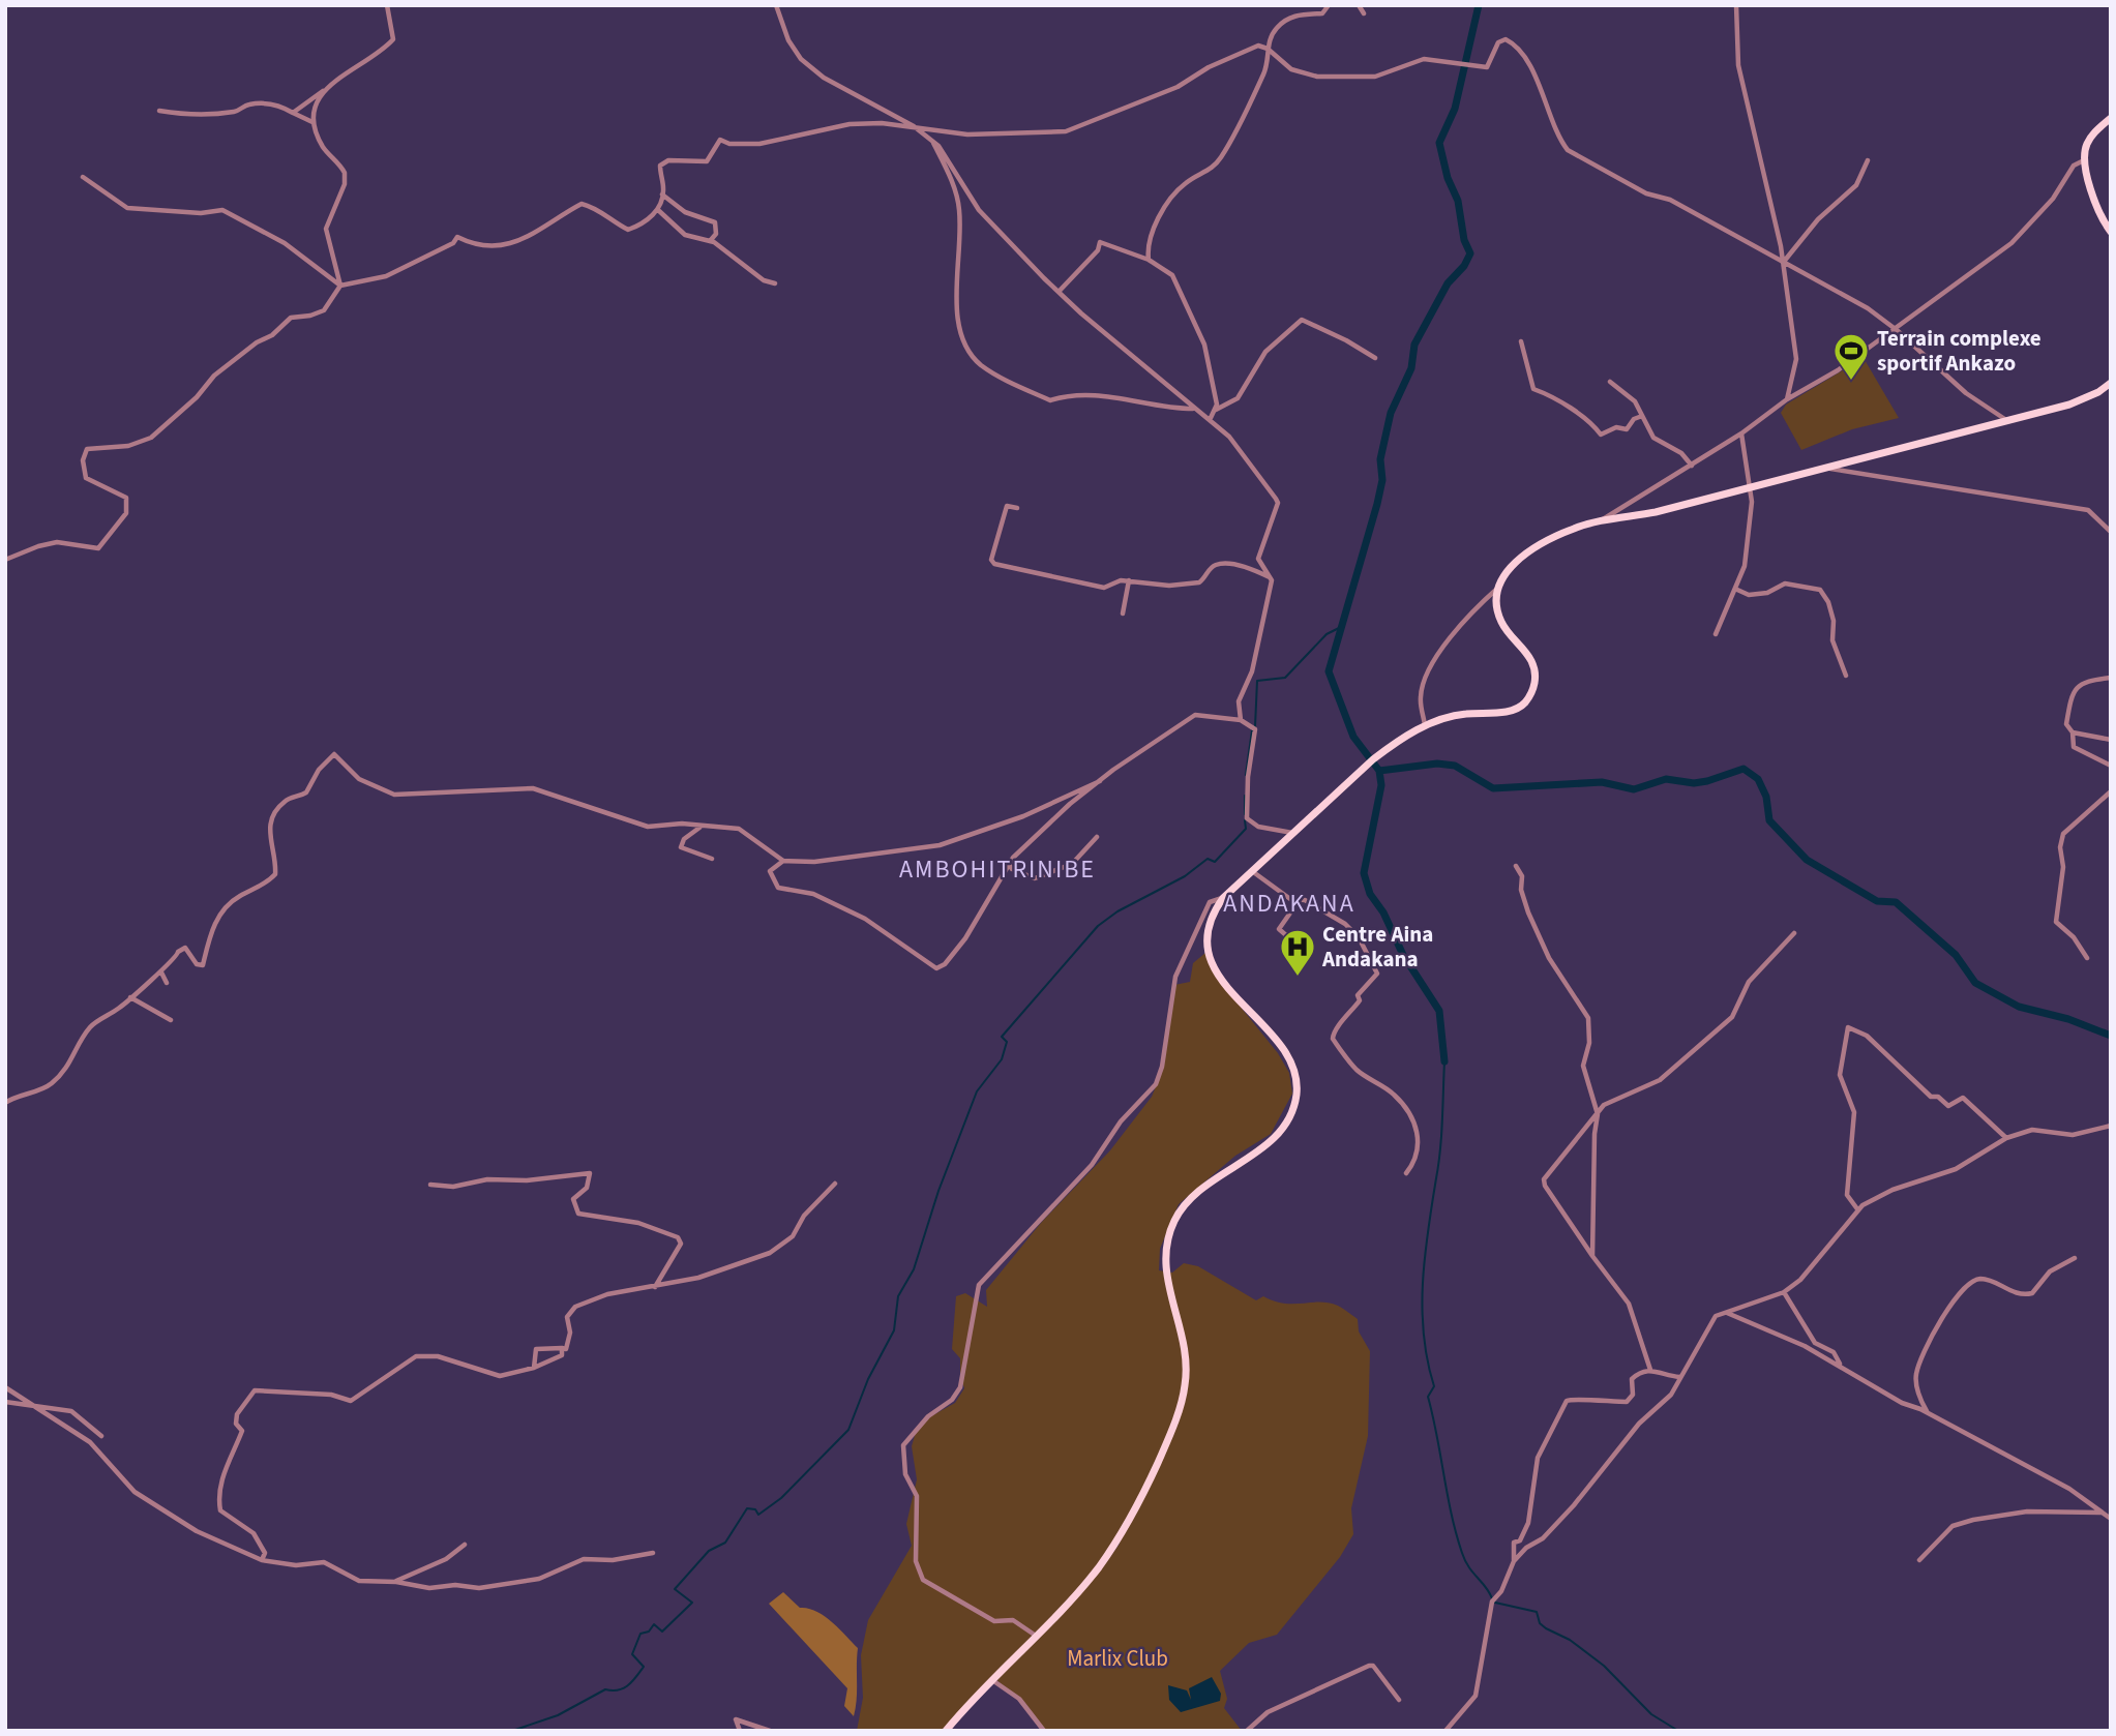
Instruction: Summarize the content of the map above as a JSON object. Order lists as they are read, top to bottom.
{
  "districts": ["AMBOHITRINIBE", "ANDAKANA"],
  "parks": ["Marlix Club"],
  "places": {
    "sports": ["Terrain complexe sportif Ankazo"],
    "hospital": ["Centre Aina Andakana"]
  }
}
